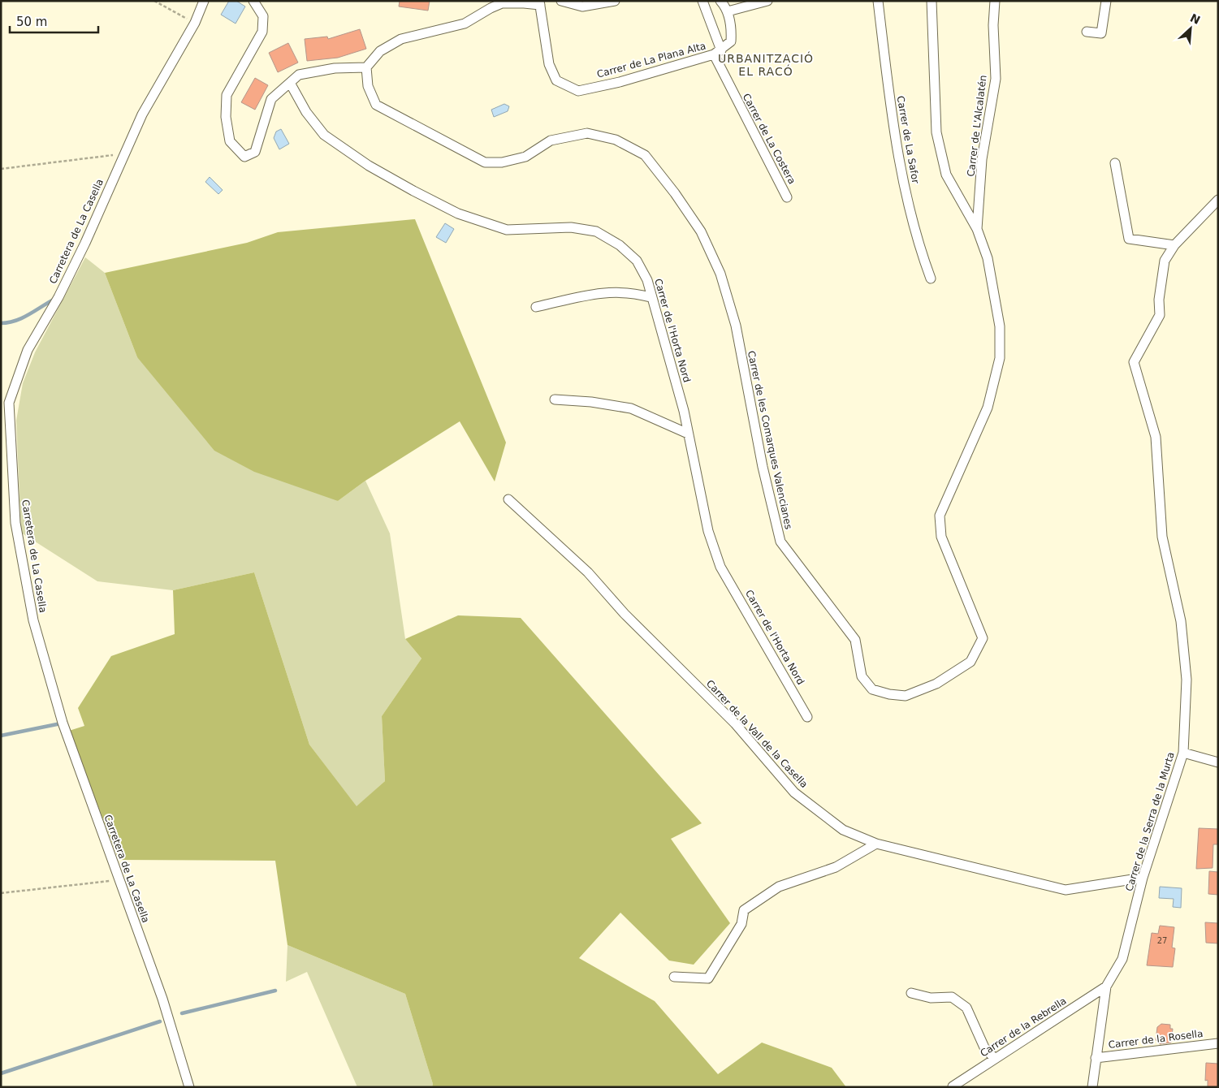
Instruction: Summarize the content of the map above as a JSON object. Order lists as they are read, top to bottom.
{
  "streets": {
    "street": [
      "Carrer de La Plana Alta",
      "Carrer de L'Alcalatén",
      "Carrer de La Costera",
      "Carrer de La Safor",
      "Carretera de La Casella",
      "Carrer de l'Horta Nord",
      "Carrer de les Comarques Valencianes",
      "Carrer de la Vall de la Casella",
      "Carrer de la Serra de la Murta",
      "Carrer de la Rebrella",
      "Carrer de la Rosella"
    ]
  },
  "crossings": [
    ["Carrer de La Plana Alta", "Carrer de La Costera"],
    ["Carrer de L'Alcalatén", "Carrer de les Comarques Valencianes"],
    ["Carrer de la Vall de la Casella", "Carrer de la Serra de la Murta"],
    ["Carrer de la Serra de la Murta", "Carrer de la Rebrella"],
    ["Carrer de la Serra de la Murta", "Carrer de la Rosella"]
  ],
  "districts": ["URBANITZACIÓ EL RACÓ"],
  "house_numbers": ["27"],
  "scale_bar": "50 m",
  "north": "top right"
}
